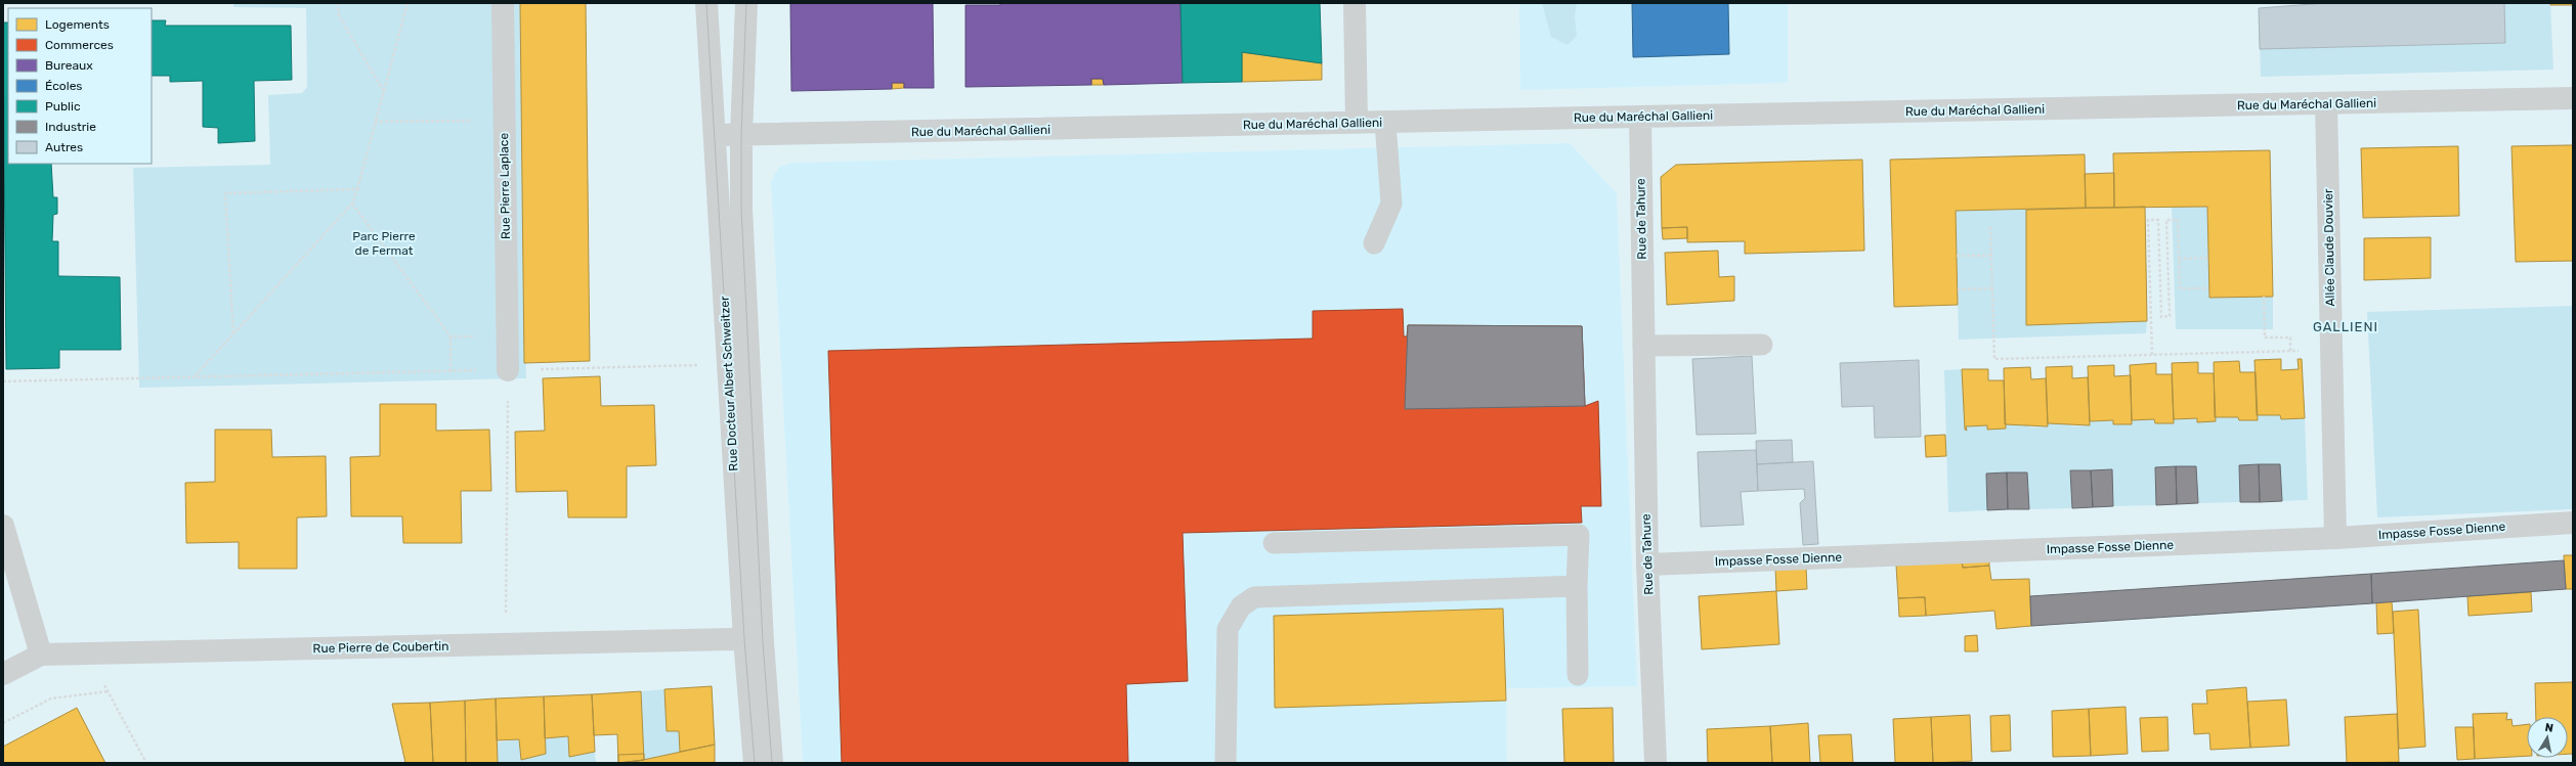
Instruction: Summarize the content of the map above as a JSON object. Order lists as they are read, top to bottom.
{
  "streets": {
    "street": [
      "Rue du Maréchal Gallieni",
      "Rue Pierre Laplace",
      "Rue de Tahure",
      "Allée Claude Douvier",
      "Rue Docteur Albert Schweitzer",
      "Impasse Fosse Dienne",
      "Rue Pierre de Coubertin"
    ]
  },
  "crossings": [
    ["Rue du Maréchal Gallieni", "Rue de Tahure"],
    ["Rue du Maréchal Gallieni", "Allée Claude Douvier"],
    ["Rue du Maréchal Gallieni", "Rue Docteur Albert Schweitzer"],
    ["Rue de Tahure", "Impasse Fosse Dienne"],
    ["Allée Claude Douvier", "Impasse Fosse Dienne"],
    ["Rue Docteur Albert Schweitzer", "Rue Pierre de Coubertin"]
  ],
  "districts": ["GALLIENI"],
  "parks": ["Parc Pierre de Fermat"],
  "legend": [
    "Logements",
    "Commerces",
    "Bureaux",
    "Écoles",
    "Public",
    "Industrie",
    "Autres"
  ],
  "north": "top"
}
